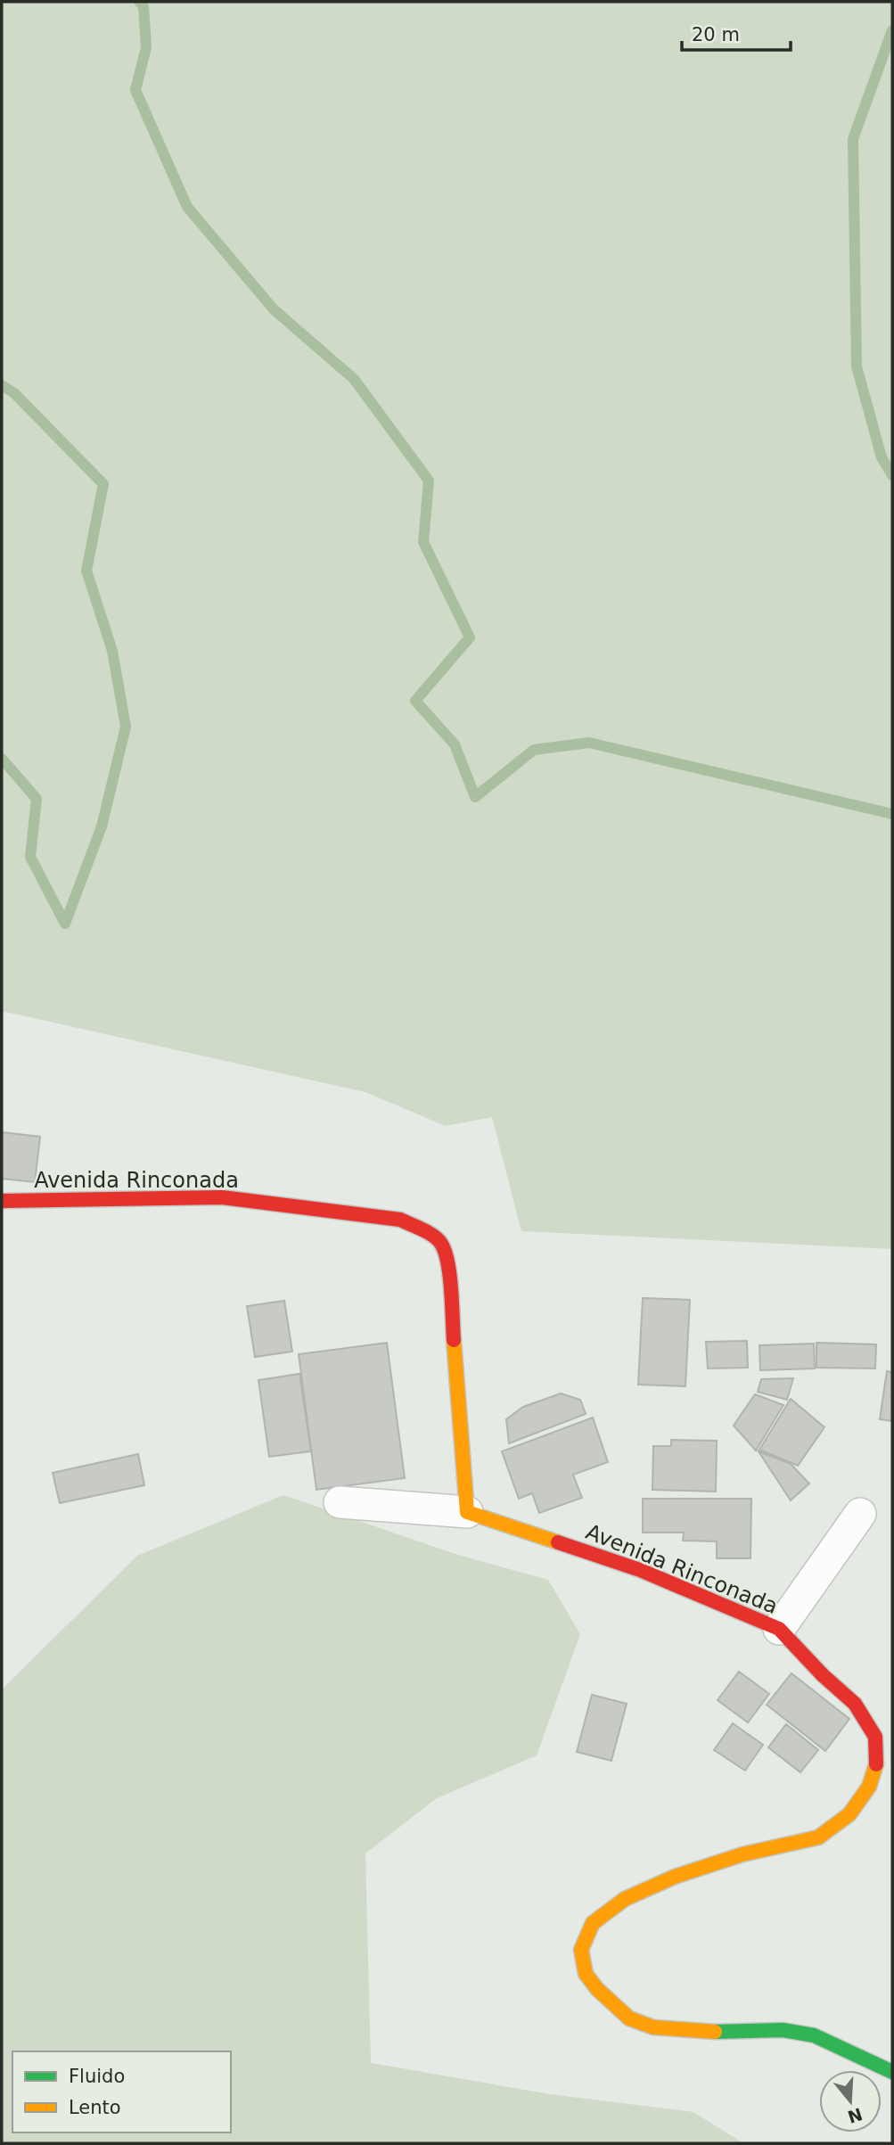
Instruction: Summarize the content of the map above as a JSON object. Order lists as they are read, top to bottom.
{
  "streets": {
    "street": ["Avenida Rinconada"]
  },
  "legend": ["Fluido", "Lento"],
  "scale_bar": "20 m",
  "north": "bottom"
}
